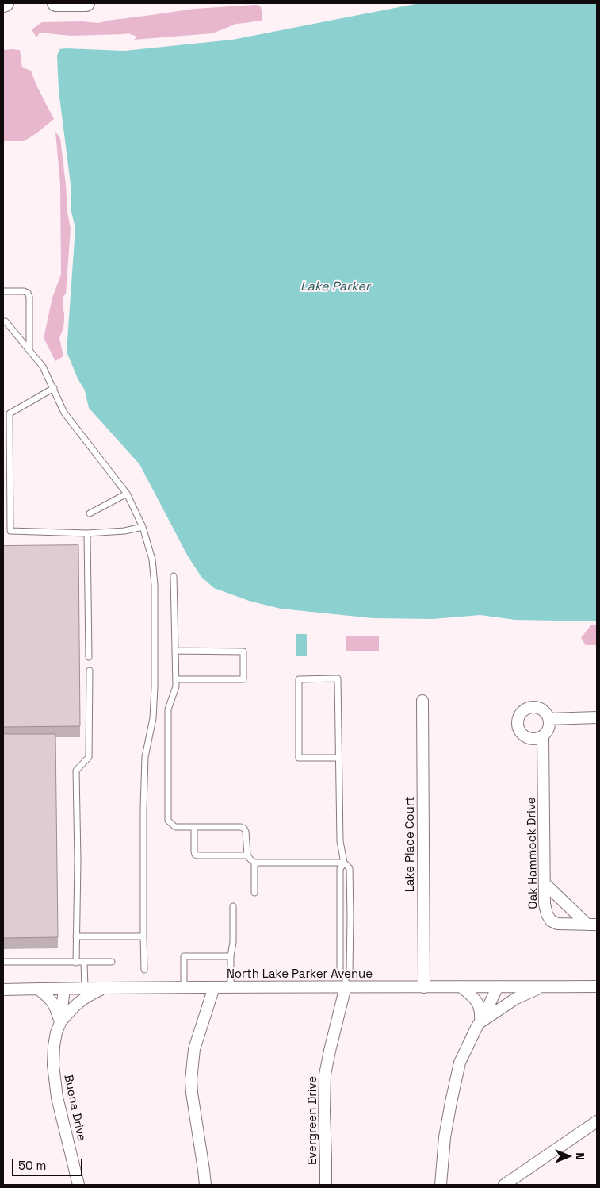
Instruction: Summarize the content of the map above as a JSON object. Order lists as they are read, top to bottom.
{
  "streets": {
    "street": [
      "Lake Place Court",
      "Oak Hammock Drive",
      "North Lake Parker Avenue",
      "Buena Drive",
      "Evergreen Drive"
    ]
  },
  "crossings": [
    ["Lake Place Court", "North Lake Parker Avenue"],
    ["North Lake Parker Avenue", "Buena Drive"],
    ["North Lake Parker Avenue", "Evergreen Drive"]
  ],
  "water": ["Lake Parker"],
  "scale_bar": "50 m",
  "north": "right"
}
